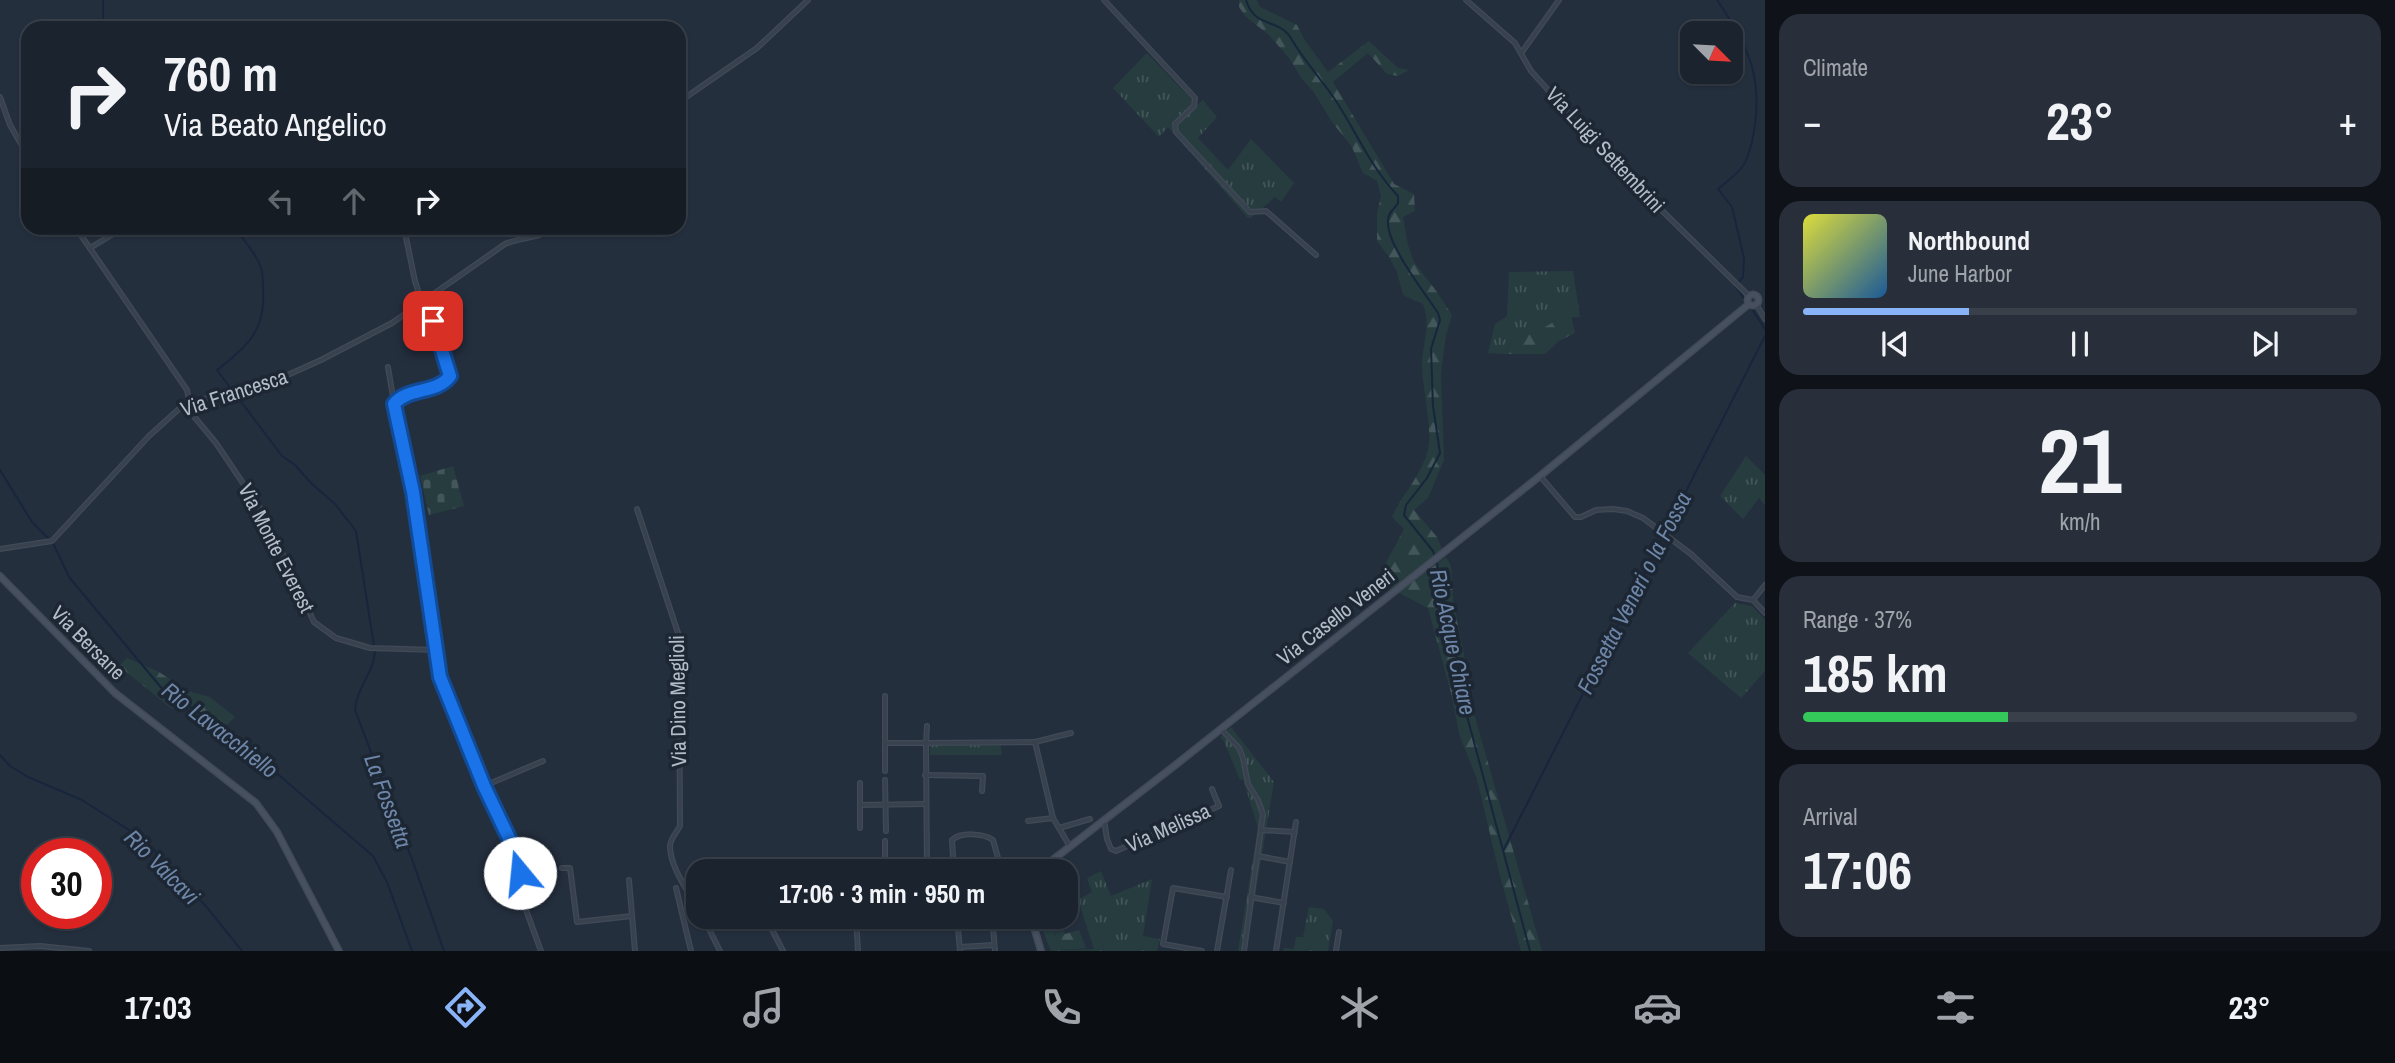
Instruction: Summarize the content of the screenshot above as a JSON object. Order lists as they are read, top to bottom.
{
  "streets": {
    "street": [
      "Via Luigi Settembrini",
      "Via Francesca",
      "Via Monte Everest",
      "Via Casello Veneri",
      "Via Bersane",
      "Via Dino Meglioli",
      "Via Melissa"
    ]
  },
  "crossings": [
    ["Via Francesca", "Via Monte Everest"],
    ["Via Casello Veneri", "Via Melissa"]
  ],
  "water": [
    "Fossetta Veneri o la Fossa",
    "Rio Acque Chiare",
    "Rio Lavacchiello",
    "La Fossetta",
    "Rio Valcavi"
  ],
  "north": "bottom right",
  "page": {
    "tile": [
      "Climate",
      ["21", "km/h"],
      ["Range · 37%", "185 km"],
      ["Arrival", "17:06"]
    ],
    "turn": ["760 m", "Via Beato Angelico"],
    "heat": ["−", "23°", "+"],
    "song": ["Northbound", "June Harbor"],
    "limit": "30",
    "trip": "17:06 · 3 min · 950 m",
    "tabs": ["17:03", "23°"]
  }
}
